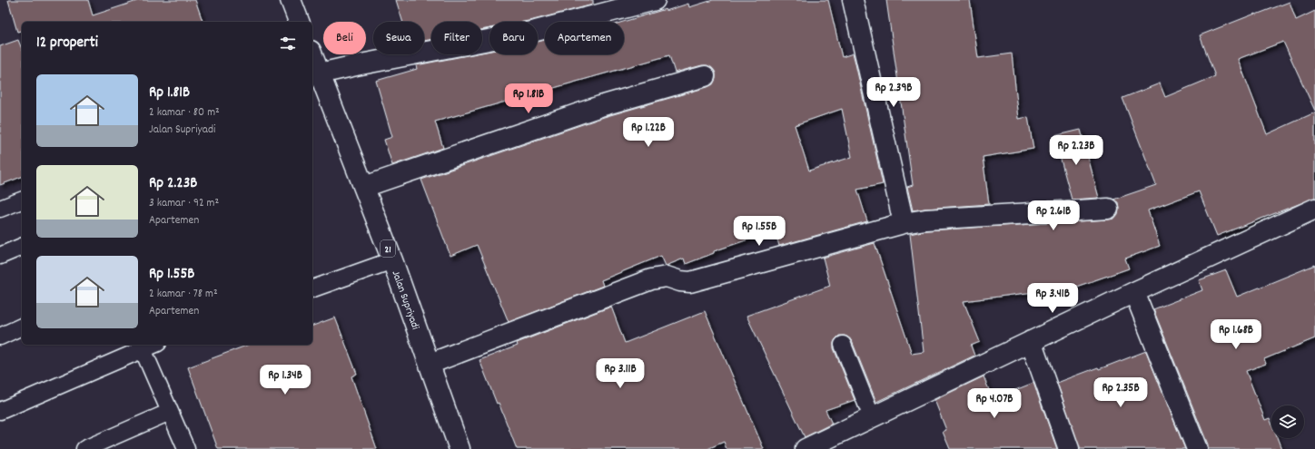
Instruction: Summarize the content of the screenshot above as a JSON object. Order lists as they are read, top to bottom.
{
  "streets": {
    "main road": ["21", "Jalan Supriyadi"]
  },
  "page": {
    "chip": [
      "Beli",
      "Sewa",
      "Filter",
      "Baru",
      "Apartemen"
    ],
    "heading": "12 properti",
    "list": [
      {
        "name": "Rp 1.81B",
        "note": "2 kamar · 80 m² · Jalan Supriyadi"
      },
      {
        "name": "Rp 2.23B",
        "note": "3 kamar · 92 m² · Apartemen"
      },
      {
        "name": "Rp 1.55B",
        "note": "2 kamar · 78 m² · Apartemen"
      }
    ],
    "price": [
      "Rp 2.39B",
      "Rp 1.81B",
      "Rp 1.22B",
      "Rp 2.23B",
      "Rp 2.61B",
      "Rp 1.55B",
      "Rp 3.41B",
      "Rp 1.68B",
      "Rp 3.11B",
      "Rp 1.34B",
      "Rp 2.35B",
      "Rp 4.07B"
    ]
  }
}
